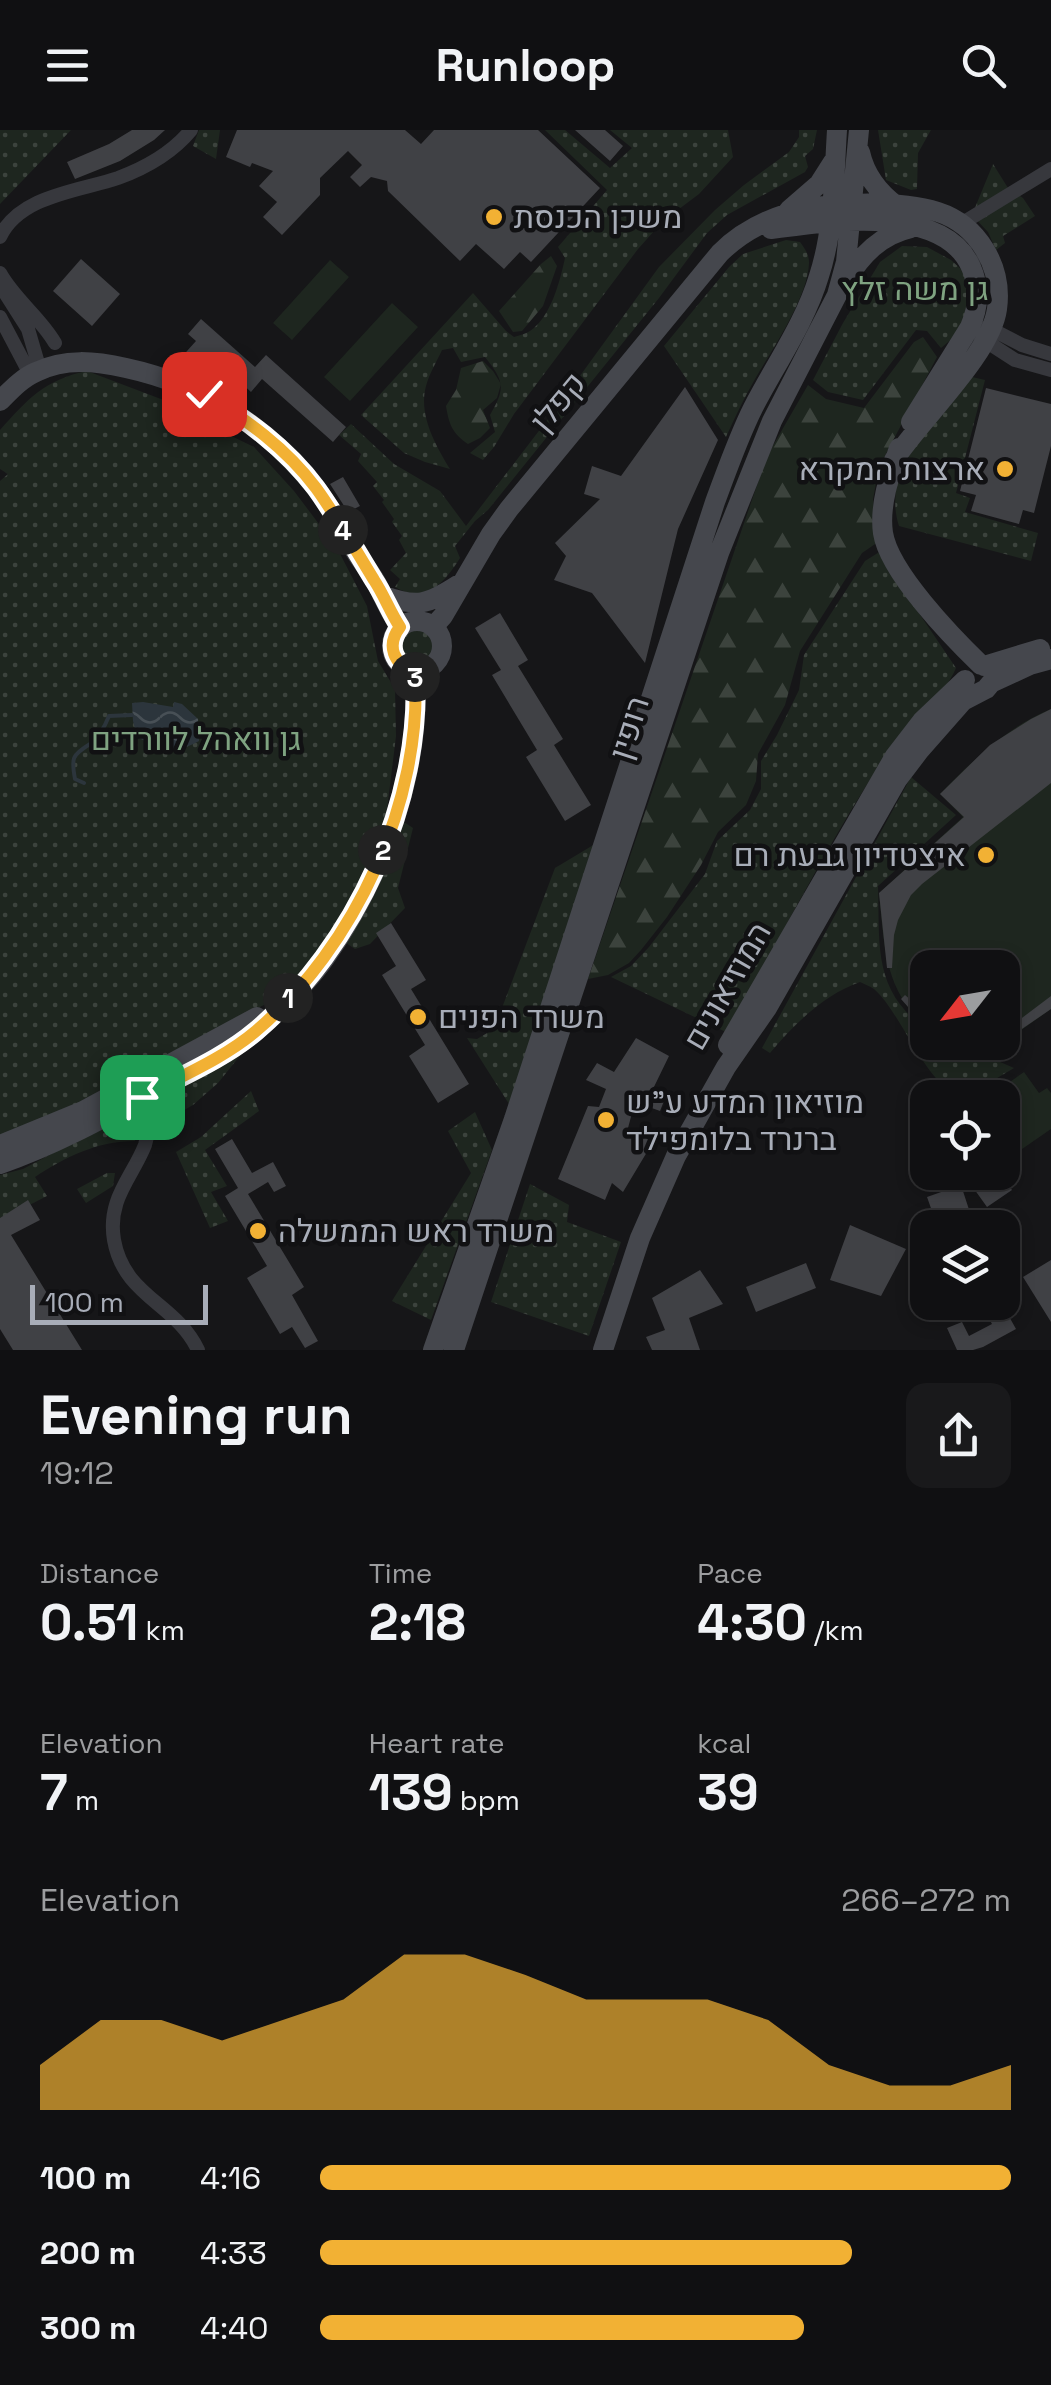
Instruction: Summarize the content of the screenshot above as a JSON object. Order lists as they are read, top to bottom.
{
  "streets": {
    "street": ["קפלן", "רופין", "המוזיאונים"]
  },
  "crossings": [
    ["קפלן", "רופין"]
  ],
  "parks": ["גן משה זלץ", "גן וואהל לוורדים"],
  "places": [
    "משכן הכנסת",
    "ארצות המקרא",
    "איצטדיון גבעת רם",
    "משרד הפנים",
    "מוזיאון המדע ע\"ש ברנרד בלומפילד",
    "משרד ראש הממשלה"
  ],
  "scale_bar": "100 m",
  "north": "bottom left",
  "page": {
    "header": "Runloop",
    "pins": [
      "4",
      "3",
      "2",
      "1"
    ],
    "scale": "100 m",
    "heading": ["Evening run", "19:12"],
    "stats": [
      ["Distance", "0.51 km"],
      ["Time", "2:18"],
      ["Pace", "4:30 /km"],
      ["Elevation", "7 m"],
      ["Heart rate", "139 bpm"],
      ["kcal", "39"]
    ],
    "chart": ["Elevation", "266–272 m"],
    "list": [
      {
        "name": "100 m",
        "note": "4:16"
      },
      {
        "name": "200 m",
        "note": "4:33"
      },
      {
        "name": "300 m",
        "note": "4:40"
      }
    ]
  }
}
